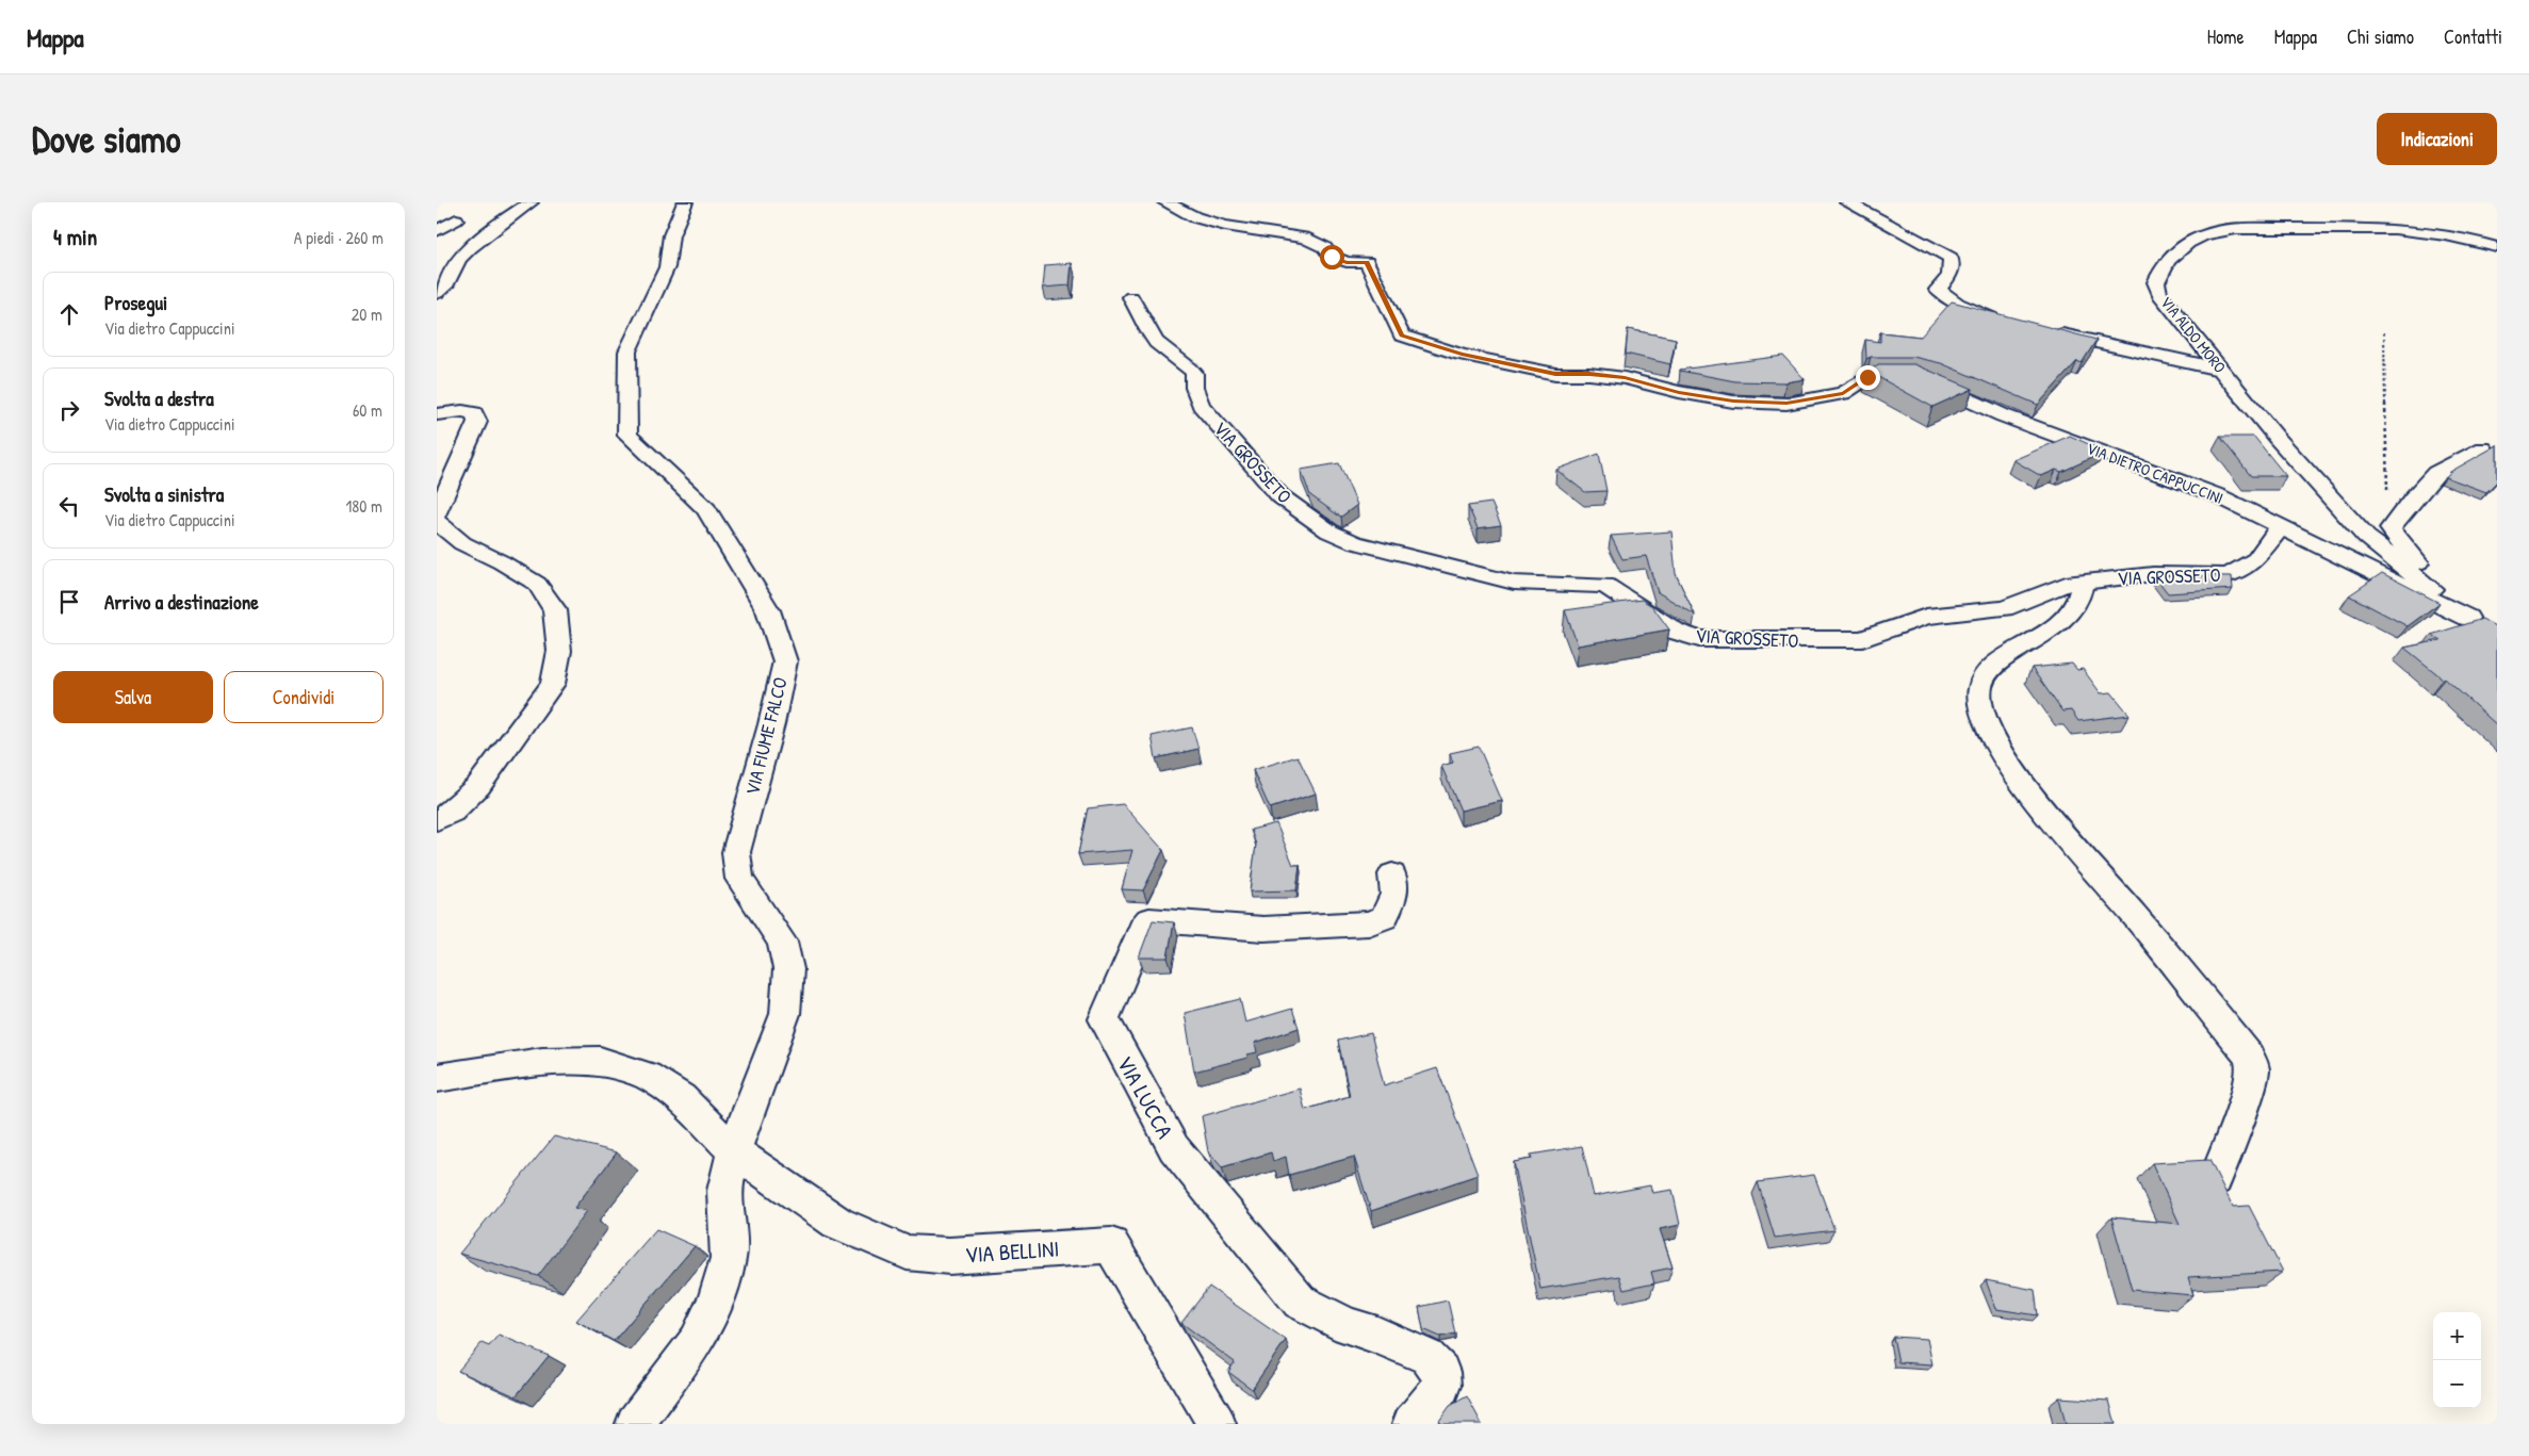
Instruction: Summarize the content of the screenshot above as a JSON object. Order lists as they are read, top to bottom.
{
  "streets": {
    "street": [
      "VIA ALDO MORO",
      "VIA GROSSETO",
      "VIA DIETRO CAPPUCCINI",
      "VIA FIUME FALCO",
      "VIA LUCCA",
      "VIA BELLINI"
    ]
  },
  "crossings": [
    ["VIA ALDO MORO", "VIA DIETRO CAPPUCCINI"],
    ["VIA GROSSETO", "VIA DIETRO CAPPUCCINI"],
    ["VIA FIUME FALCO", "VIA BELLINI"]
  ],
  "page": {
    "header": "Mappa",
    "nav": [
      "Home",
      "Mappa",
      "Chi siamo",
      "Contatti"
    ],
    "buttons": [
      "Indicazioni",
      ["Salva", "Condividi"]
    ],
    "title": "Dove siamo",
    "heading": ["4 min", "A piedi · 260 m"],
    "list": [
      ["Prosegui", "Via dietro Cappuccini", "20 m"],
      ["Svolta a destra", "Via dietro Cappuccini", "60 m"],
      ["Svolta a sinistra", "Via dietro Cappuccini", "180 m"],
      "Arrivo a destinazione"
    ],
    "map_buttons": ["+", "−"]
  }
}
